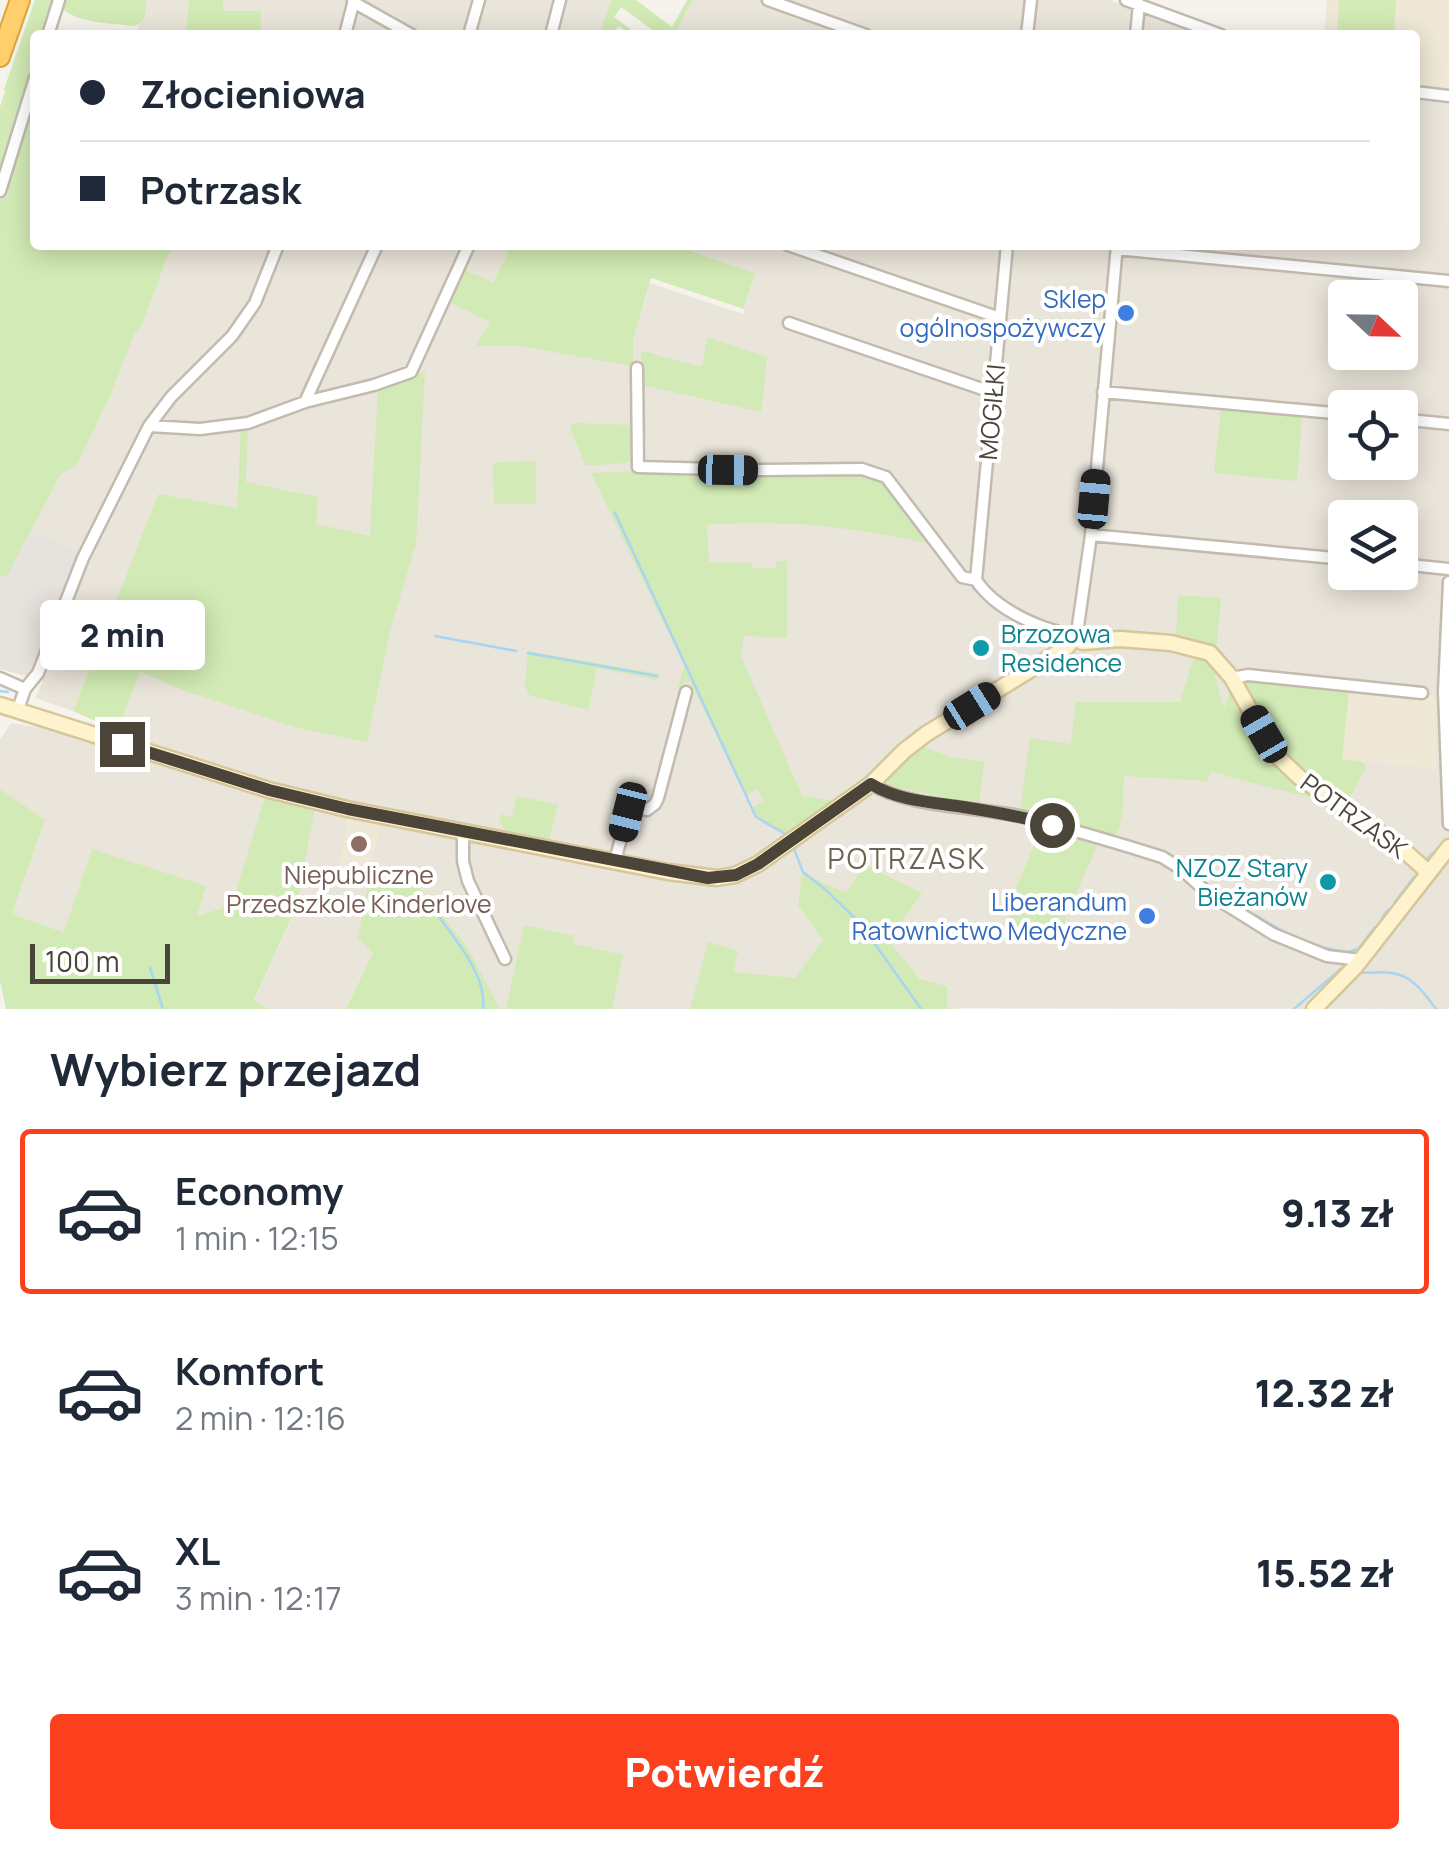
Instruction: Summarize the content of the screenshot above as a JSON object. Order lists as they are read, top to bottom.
{
  "streets": {
    "street": ["MOGIŁKI", "POTRZASK"]
  },
  "districts": ["POTRZASK"],
  "places": [
    "Sklep ogólnospożywczy",
    "Brzozowa Residence",
    "Niepubliczne Przedszkole Kinderlove",
    "NZOZ Stary Bieżanów",
    "Liberandum Ratownictwo Medyczne"
  ],
  "scale_bar": "100 m",
  "north": "right",
  "page": {
    "banner": ["Złocieniowa", "Potrzask"],
    "bubble": "2 min",
    "scale": "100 m",
    "heading": "Wybierz przejazd",
    "list": [
      {
        "name": "Economy",
        "note": "1 min · 12:15",
        "value": "9.13 zł"
      },
      {
        "name": "Komfort",
        "note": "2 min · 12:16",
        "value": "12.32 zł"
      },
      {
        "name": "XL",
        "note": "3 min · 12:17",
        "value": "15.52 zł"
      }
    ],
    "buttons": "Potwierdź"
  }
}
